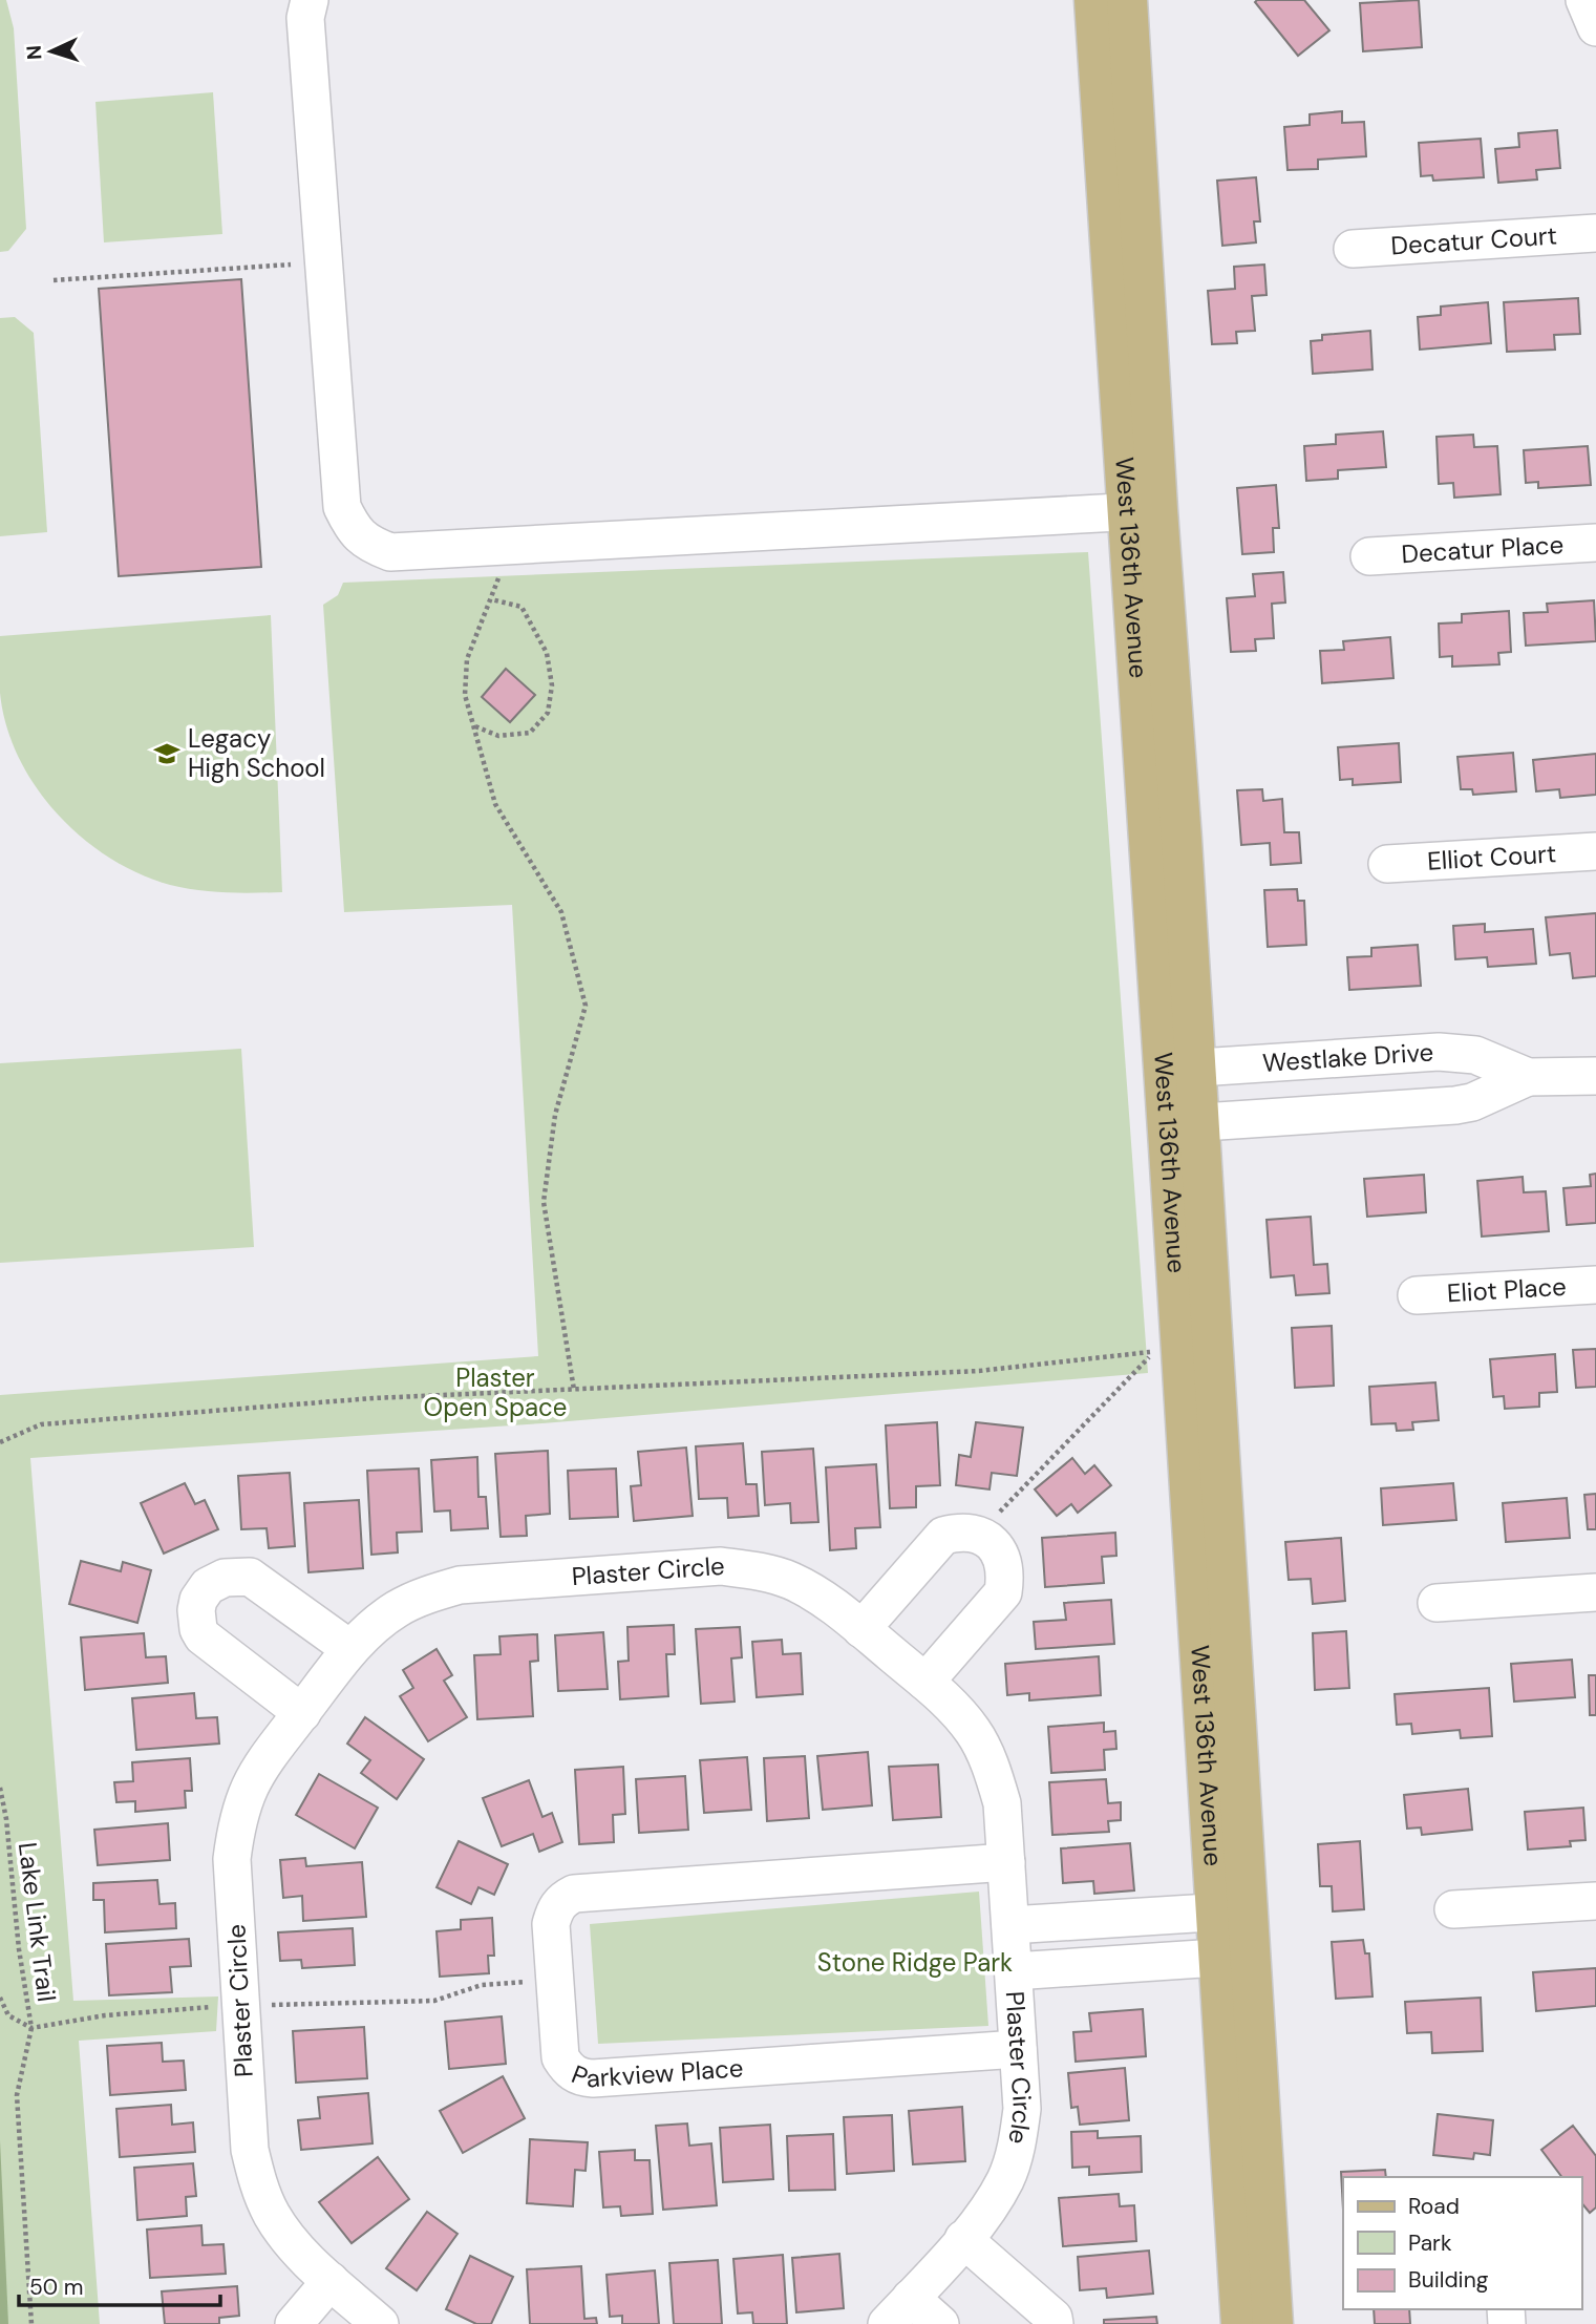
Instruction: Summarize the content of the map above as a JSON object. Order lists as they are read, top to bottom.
{
  "streets": {
    "main road": ["West 136th Avenue"],
    "street": [
      "Decatur Court",
      "Decatur Place",
      "Elliot Court",
      "Westlake Drive",
      "Eliot Place",
      "Plaster Circle",
      "Parkview Place"
    ],
    "path": ["Lake Link Trail"]
  },
  "crossings": [
    ["West 136th Avenue", "Westlake Drive"],
    ["West 136th Avenue", "Plaster Circle"],
    ["Plaster Circle", "Parkview Place"]
  ],
  "parks": ["Plaster Open Space", "Stone Ridge Park"],
  "places": {
    "school or university": ["Legacy High School"]
  },
  "legend": ["Road", "Park", "Building"],
  "scale_bar": "50 m",
  "north": "left"
}
